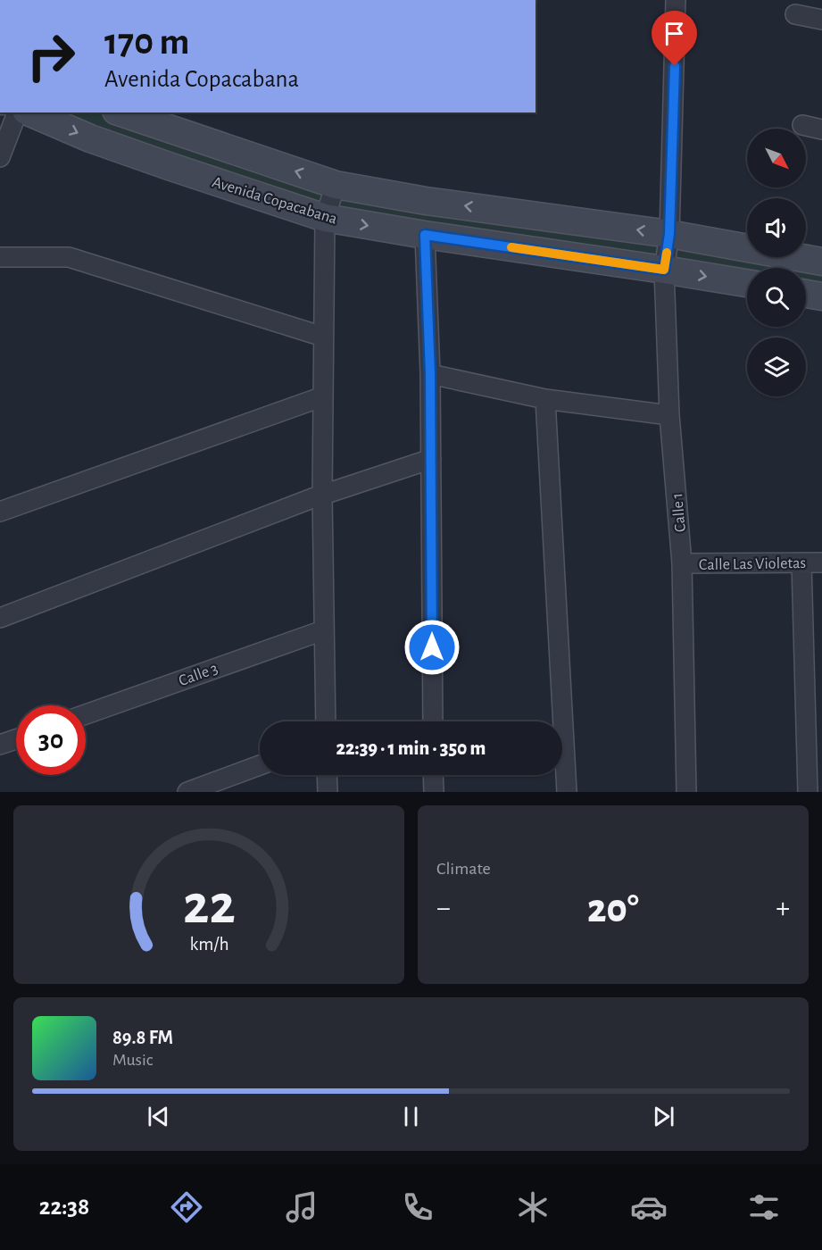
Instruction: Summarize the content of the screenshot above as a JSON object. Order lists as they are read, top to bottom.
{
  "streets": {
    "main road": ["Avenida Copacabana"],
    "street": ["Calle 1", "Calle Las Violetas", "Calle 3"]
  },
  "crossings": [
    ["Avenida Copacabana", "Calle 1"],
    ["Calle 1", "Calle Las Violetas"]
  ],
  "north": "bottom right",
  "page": {
    "turn": ["170 m", "Avenida Copacabana"],
    "limit": "30",
    "trip": "22:39 · 1 min · 350 m",
    "tile": "Climate",
    "heat": ["−", "20°", "+"],
    "song": ["89.8 FM", "Music"],
    "tabs": "22:38",
    "gauge": ["22", "km/h"]
  }
}
